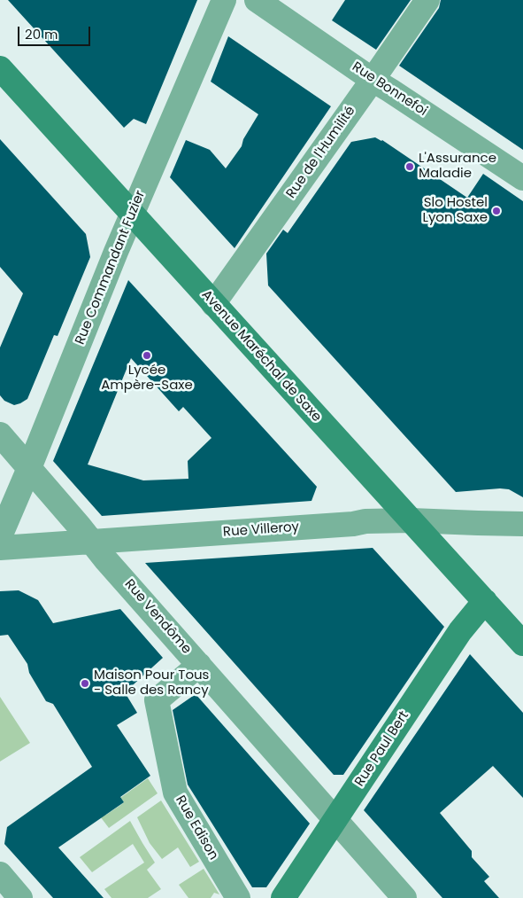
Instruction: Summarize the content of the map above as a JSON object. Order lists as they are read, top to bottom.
{
  "streets": {
    "main road": ["Avenue Maréchal de Saxe", "Rue Paul Bert"],
    "street": [
      "Rue Bonnefoi",
      "Rue de l'Humilité",
      "Rue Commandant Fuzier",
      "Rue Villeroy",
      "Rue Vendôme",
      "Rue Edison"
    ]
  },
  "crossings": [
    ["Rue Bonnefoi", "Rue de l'Humilité"],
    ["Rue de l'Humilité", "Avenue Maréchal de Saxe"],
    ["Rue Commandant Fuzier", "Avenue Maréchal de Saxe"],
    ["Rue Commandant Fuzier", "Rue Vendôme"],
    ["Avenue Maréchal de Saxe", "Rue Villeroy"],
    ["Avenue Maréchal de Saxe", "Rue Paul Bert"],
    ["Rue Villeroy", "Rue Vendôme"],
    ["Rue Vendôme", "Rue Paul Bert"],
    ["Rue Vendôme", "Rue Edison"]
  ],
  "places": [
    "L'Assurance Maladie",
    "Slo Hostel Lyon Saxe",
    "Lycée Ampère-Saxe",
    "Maison Pour Tous - Salle des Rancy"
  ],
  "scale_bar": "20 m"
}
